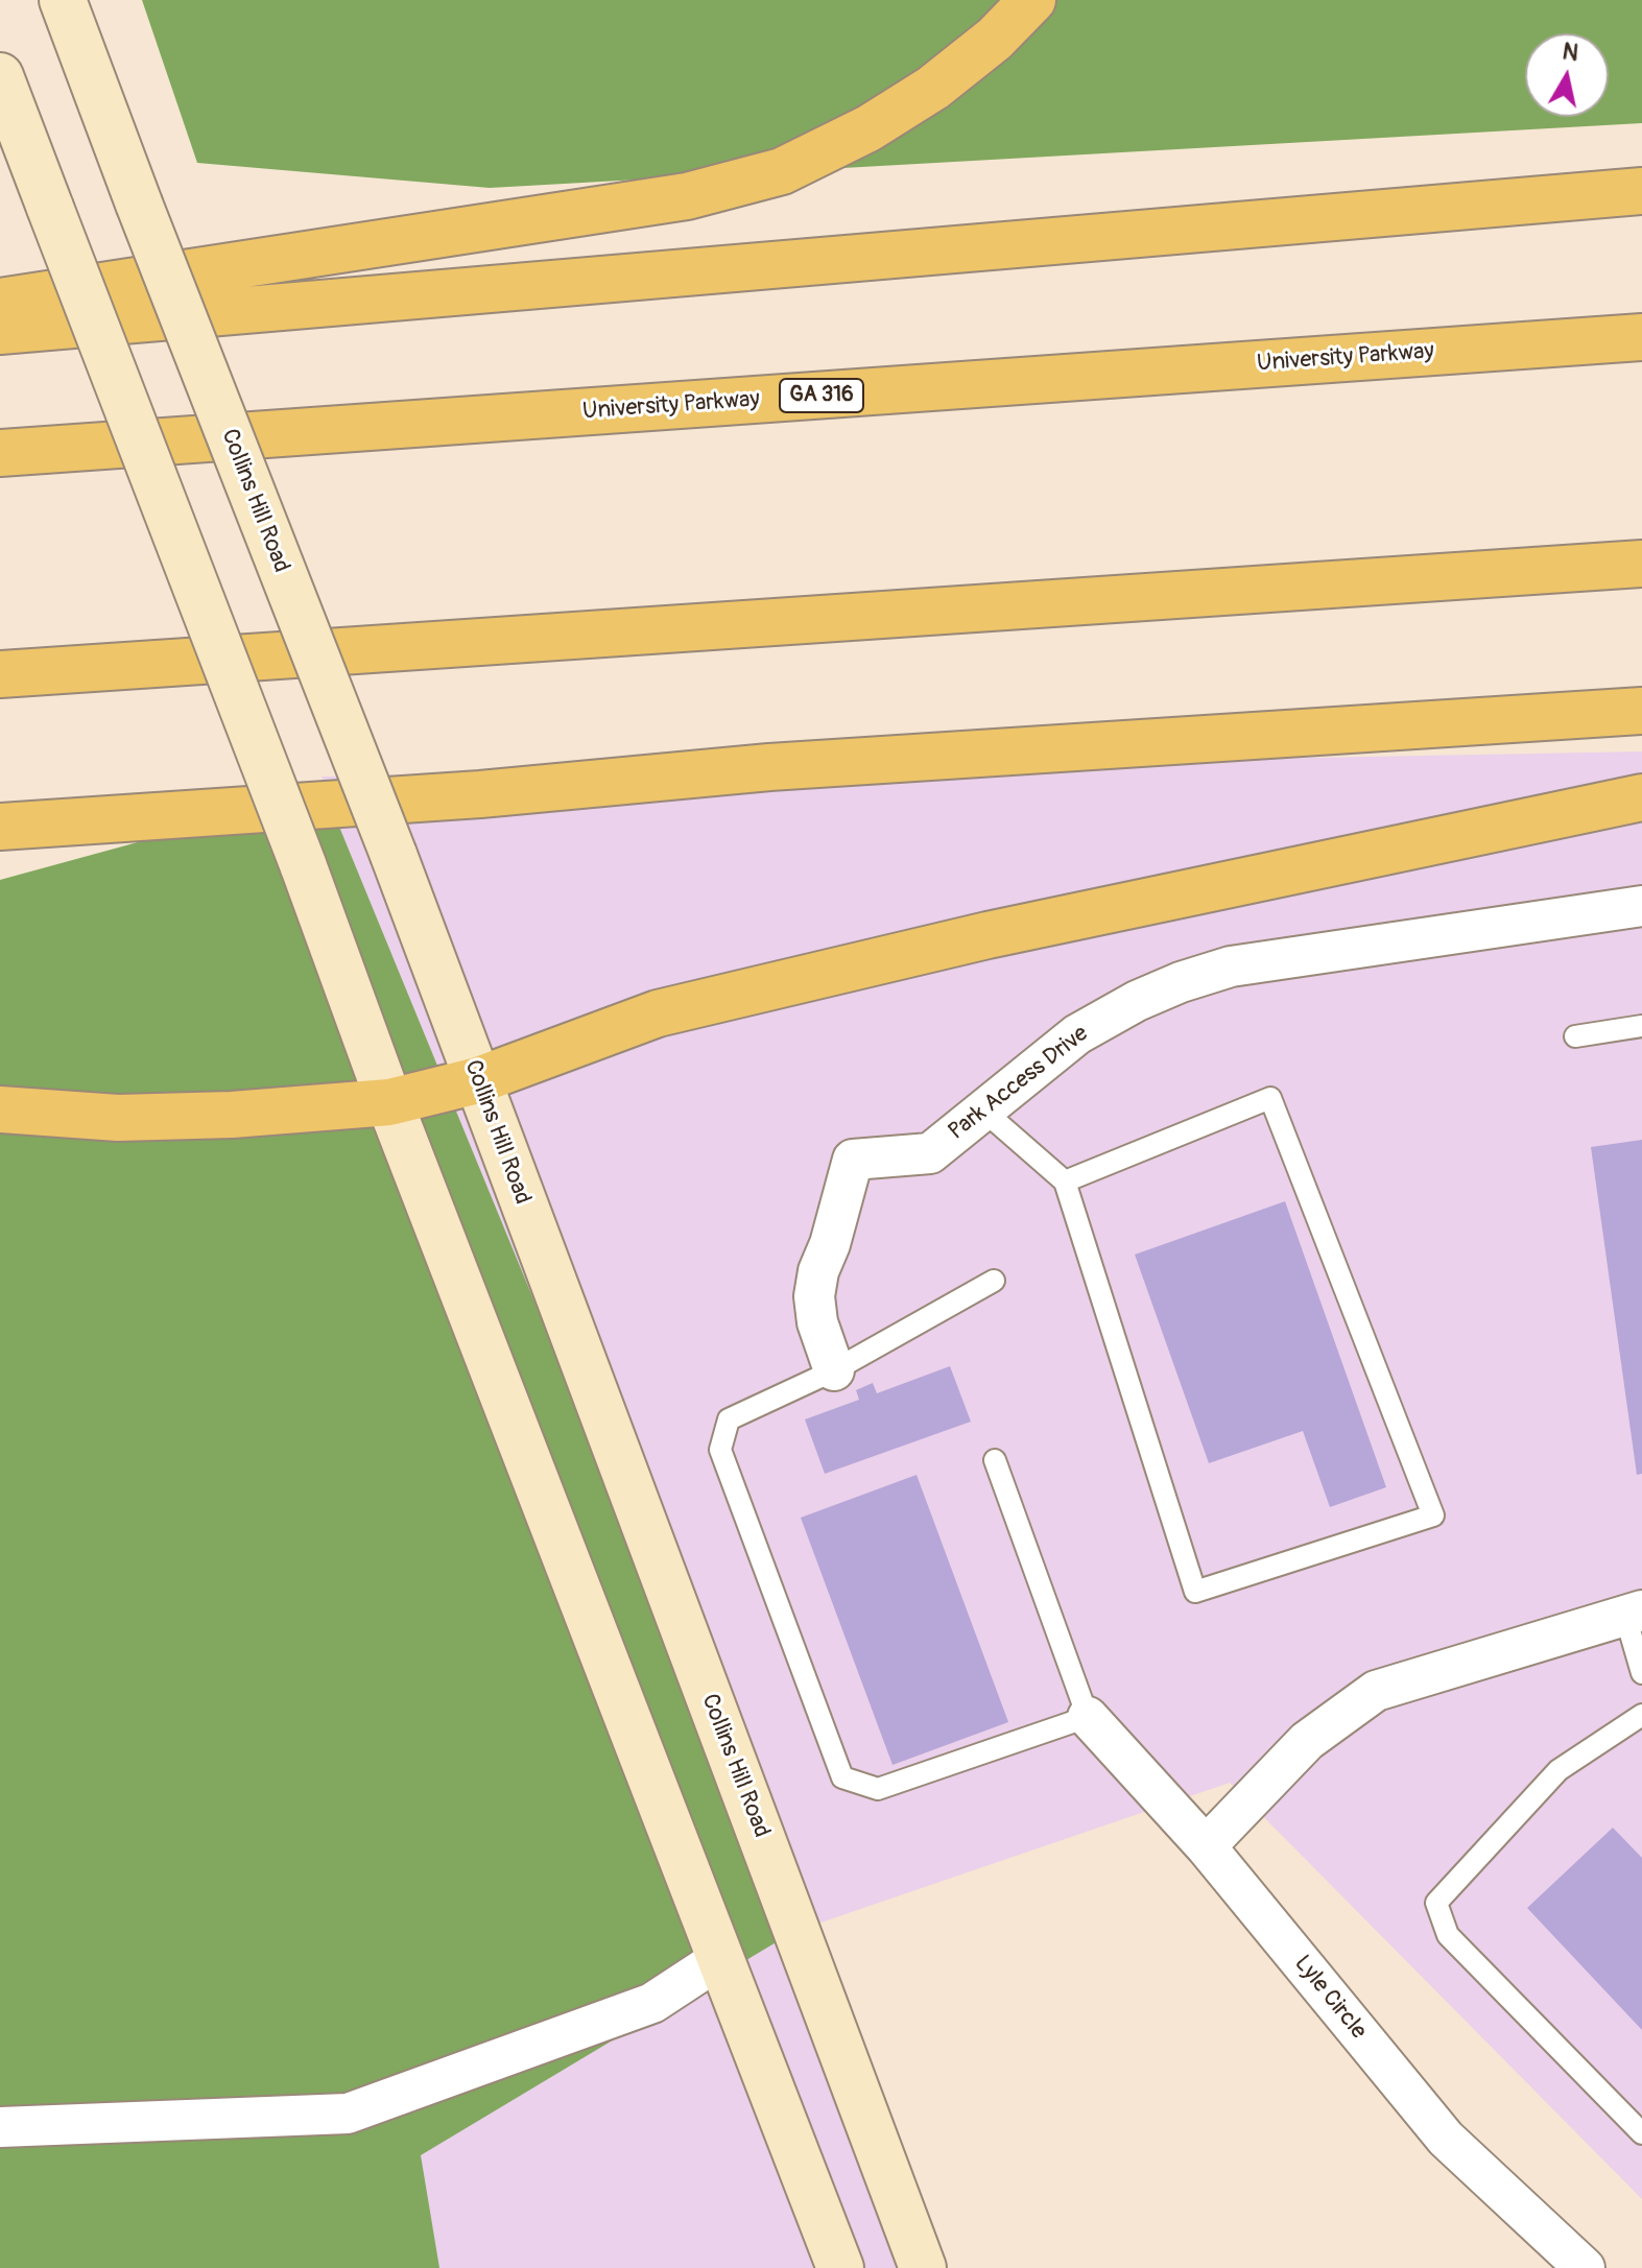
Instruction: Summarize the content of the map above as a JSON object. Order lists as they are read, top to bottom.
{
  "streets": {
    "highway": ["University Parkway", "GA 316"],
    "street": ["Collins Hill Road", "Park Access Drive", "Lyle Circle"]
  },
  "north": "top"
}
